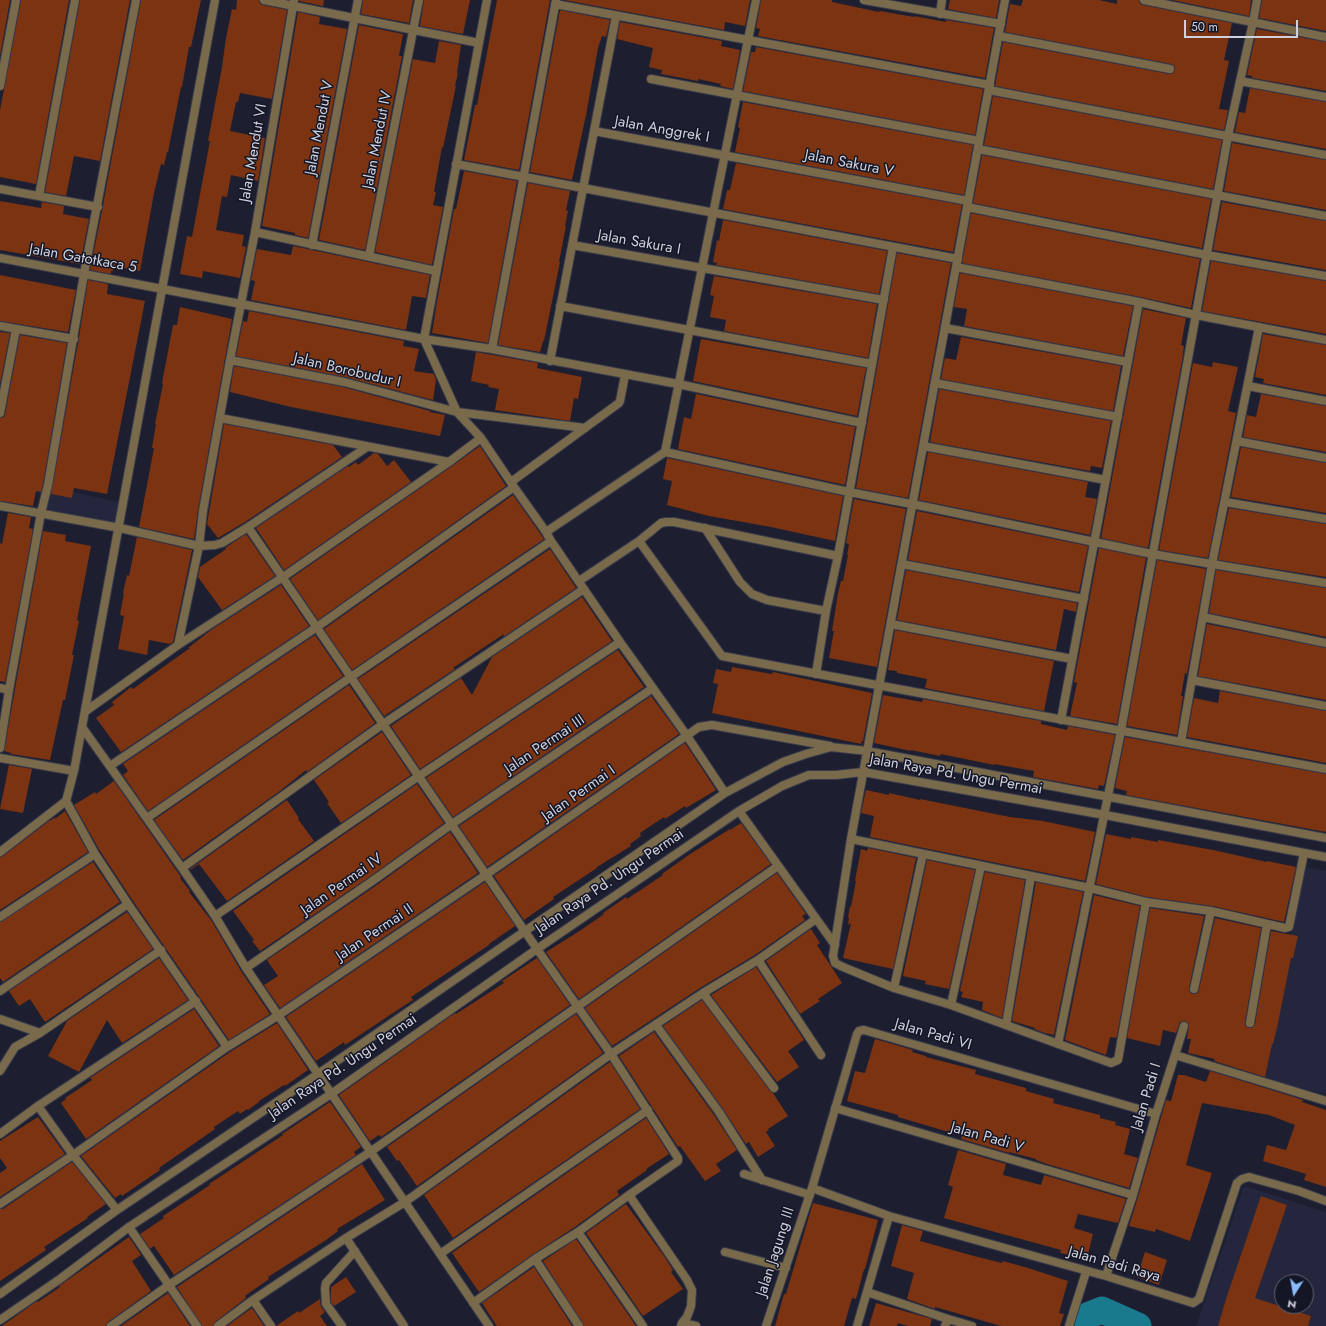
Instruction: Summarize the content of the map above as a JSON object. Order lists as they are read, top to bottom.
{
  "streets": {
    "street": [
      "Jalan Mendut V",
      "Jalan Anggrek I",
      "Jalan Mendut IV",
      "Jalan Mendut VI",
      "Jalan Sakura V",
      "Jalan Sakura I",
      "Jalan Gatotkaca 5",
      "Jalan Borobudur I",
      "Jalan Permai III",
      "Jalan Raya Pd. Ungu Permai",
      "Jalan Permai I",
      "Jalan Permai IV",
      "Jalan Permai II",
      "Jalan Padi VI",
      "Jalan Padi I",
      "Jalan Padi V",
      "Jalan Jagung III",
      "Jalan Padi Raya"
    ]
  },
  "crossings": [
    ["Jalan Anggrek I", "Jalan Sakura V"],
    ["Jalan Mendut VI", "Jalan Gatotkaca 5"],
    ["Jalan Mendut VI", "Jalan Borobudur I"],
    ["Jalan Permai III", "Jalan Permai IV"],
    ["Jalan Raya Pd. Ungu Permai", "Jalan Permai I"],
    ["Jalan Permai I", "Jalan Permai II"],
    ["Jalan Padi VI", "Jalan Padi I"],
    ["Jalan Padi VI", "Jalan Padi V"],
    ["Jalan Padi VI", "Jalan Jagung III"],
    ["Jalan Padi VI", "Jalan Padi Raya"],
    ["Jalan Padi I", "Jalan Padi V"],
    ["Jalan Padi I", "Jalan Padi Raya"],
    ["Jalan Jagung III", "Jalan Padi Raya"]
  ],
  "scale_bar": "50 m",
  "north": "bottom"
}
